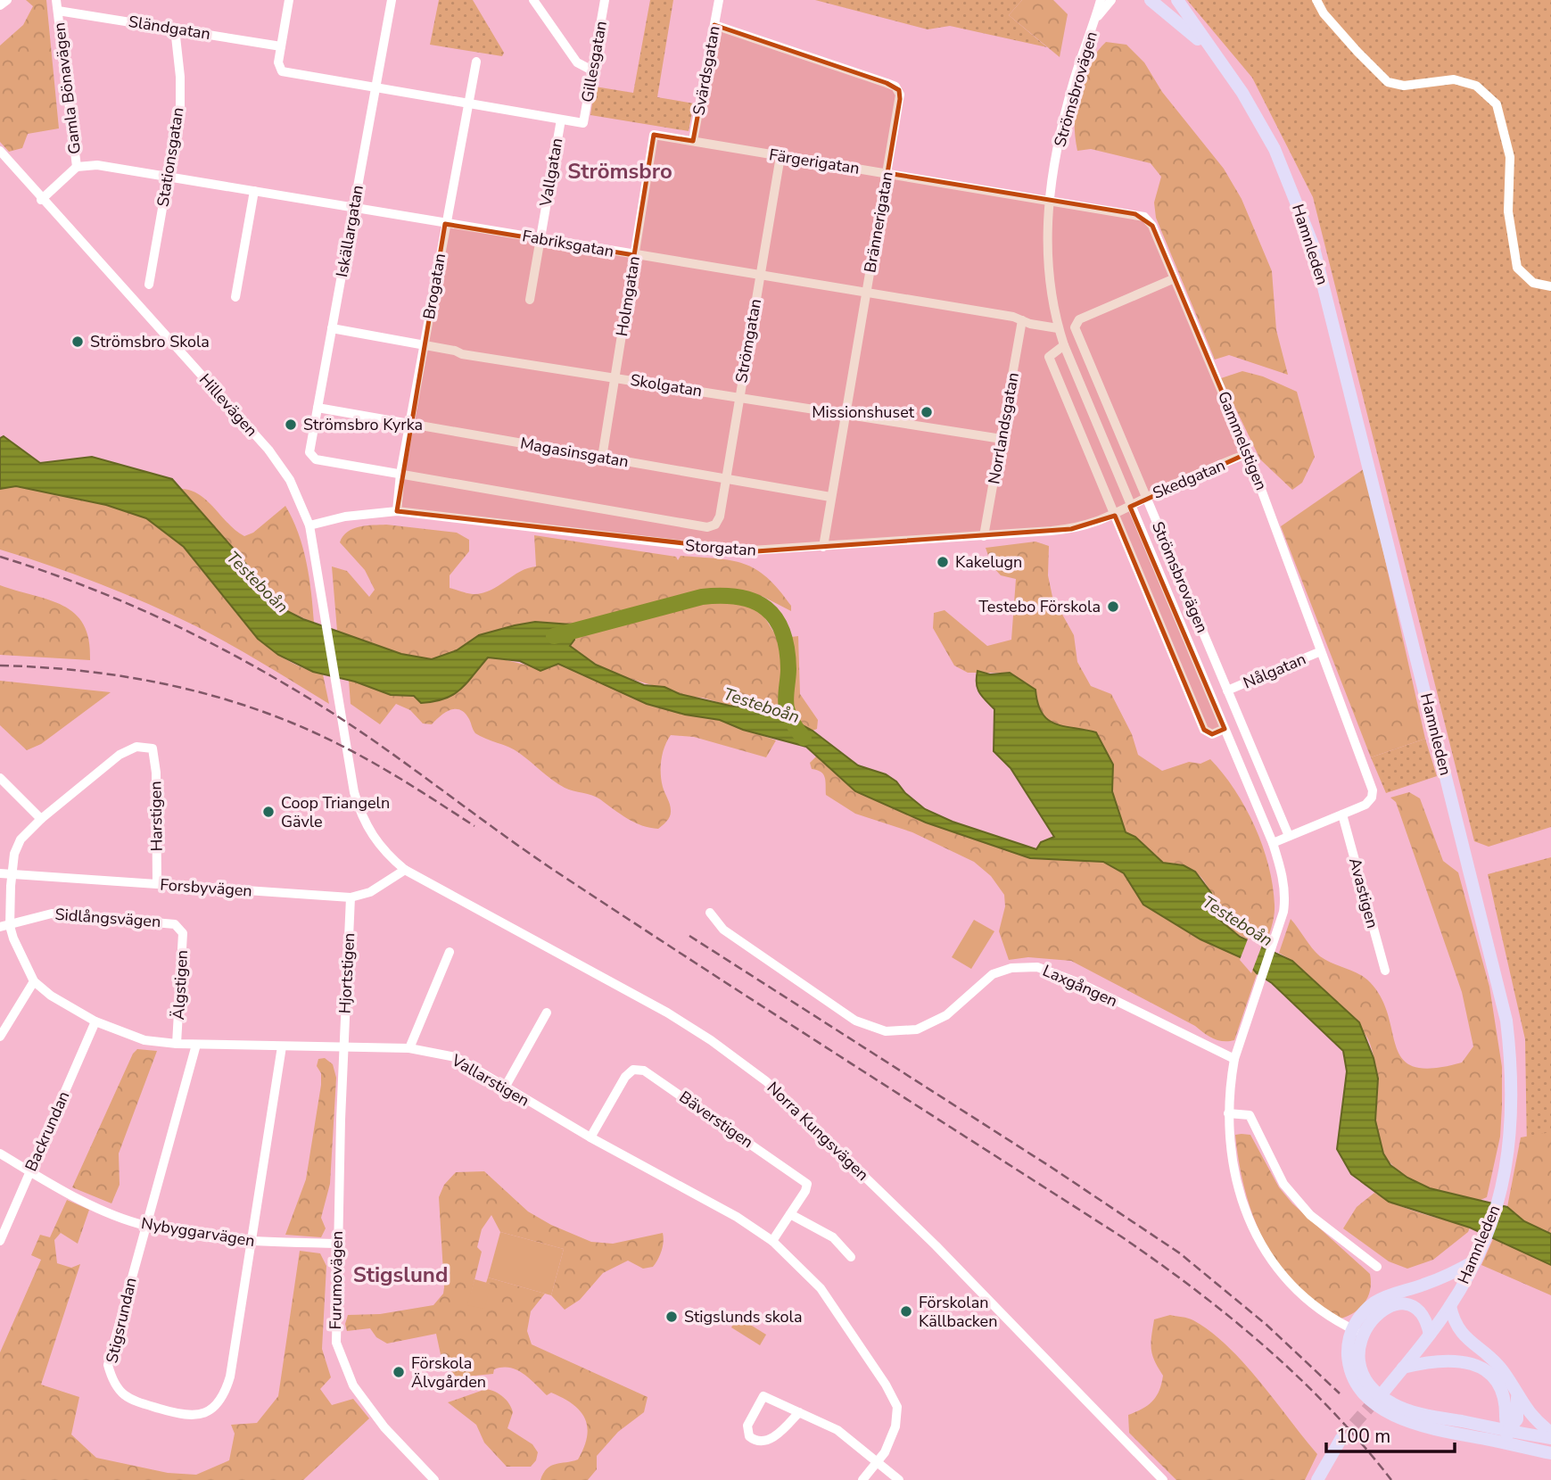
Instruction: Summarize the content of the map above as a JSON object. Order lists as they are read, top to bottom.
{
  "streets": {
    "main road": ["Hamnleden"],
    "street": [
      "Sländgatan",
      "Gillesgatan",
      "Svärdsgatan",
      "Gamla Bönavägen",
      "Strömsbrovägen",
      "Stationsgatan",
      "Färgerigatan",
      "Vallgatan",
      "Brännerigatan",
      "Iskällargatan",
      "Fabriksgatan",
      "Brogatan",
      "Holmgatan",
      "Strömgatan",
      "Skolgatan",
      "Hillevägen",
      "Norrlandsgatan",
      "Gammelstigen",
      "Magasinsgatan",
      "Skedgatan",
      "Storgatan",
      "Nålgatan",
      "Harstigen",
      "Forsbyvägen",
      "Avastigen",
      "Sidlångsvägen",
      "Hjortstigen",
      "Älgstigen",
      "Laxgången",
      "Vallarstigen",
      "Bäverstigen",
      "Backrundan",
      "Norra Kungsvägen",
      "Nybyggarvägen",
      "Furumovägen",
      "Stigsrundan"
    ]
  },
  "crossings": [
    ["Sländgatan", "Gamla Bönavägen"],
    ["Sländgatan", "Stationsgatan"],
    ["Gillesgatan", "Vallgatan"],
    ["Svärdsgatan", "Färgerigatan"],
    ["Svärdsgatan", "Brännerigatan"],
    ["Gamla Bönavägen", "Fabriksgatan"],
    ["Gamla Bönavägen", "Hillevägen"],
    ["Strömsbrovägen", "Färgerigatan"],
    ["Strömsbrovägen", "Fabriksgatan"],
    ["Strömsbrovägen", "Gammelstigen"],
    ["Strömsbrovägen", "Skedgatan"],
    ["Strömsbrovägen", "Storgatan"],
    ["Strömsbrovägen", "Nålgatan"],
    ["Strömsbrovägen", "Laxgången"],
    ["Stationsgatan", "Fabriksgatan"],
    ["Färgerigatan", "Brännerigatan"],
    ["Färgerigatan", "Holmgatan"],
    ["Färgerigatan", "Strömgatan"],
    ["Färgerigatan", "Gammelstigen"],
    ["Vallgatan", "Fabriksgatan"],
    ["Brännerigatan", "Fabriksgatan"],
    ["Brännerigatan", "Skolgatan"],
    ["Brännerigatan", "Magasinsgatan"],
    ["Brännerigatan", "Storgatan"],
    ["Iskällargatan", "Fabriksgatan"],
    ["Iskällargatan", "Brogatan"],
    ["Iskällargatan", "Strömgatan"],
    ["Iskällargatan", "Skolgatan"],
    ["Iskällargatan", "Magasinsgatan"],
    ["Fabriksgatan", "Brogatan"],
    ["Fabriksgatan", "Holmgatan"],
    ["Fabriksgatan", "Strömgatan"],
    ["Fabriksgatan", "Norrlandsgatan"],
    ["Brogatan", "Strömgatan"],
    ["Brogatan", "Skolgatan"],
    ["Brogatan", "Magasinsgatan"],
    ["Brogatan", "Storgatan"],
    ["Holmgatan", "Skolgatan"],
    ["Holmgatan", "Magasinsgatan"],
    ["Strömgatan", "Skolgatan"],
    ["Strömgatan", "Magasinsgatan"],
    ["Skolgatan", "Norrlandsgatan"],
    ["Hillevägen", "Storgatan"],
    ["Hillevägen", "Forsbyvägen"],
    ["Hillevägen", "Norra Kungsvägen"],
    ["Norrlandsgatan", "Storgatan"],
    ["Gammelstigen", "Skedgatan"],
    ["Gammelstigen", "Nålgatan"],
    ["Gammelstigen", "Avastigen"],
    ["Skedgatan", "Storgatan"],
    ["Harstigen", "Forsbyvägen"],
    ["Harstigen", "Vallarstigen"],
    ["Forsbyvägen", "Hjortstigen"],
    ["Forsbyvägen", "Vallarstigen"],
    ["Forsbyvägen", "Norra Kungsvägen"],
    ["Sidlångsvägen", "Älgstigen"],
    ["Sidlångsvägen", "Vallarstigen"],
    ["Hjortstigen", "Vallarstigen"],
    ["Hjortstigen", "Furumovägen"],
    ["Älgstigen", "Vallarstigen"],
    ["Vallarstigen", "Bäverstigen"],
    ["Vallarstigen", "Backrundan"],
    ["Vallarstigen", "Furumovägen"],
    ["Vallarstigen", "Stigsrundan"],
    ["Backrundan", "Nybyggarvägen"],
    ["Nybyggarvägen", "Furumovägen"],
    ["Nybyggarvägen", "Stigsrundan"]
  ],
  "districts": ["Strömsbro", "Stigslund"],
  "water": ["Testeboån"],
  "places": [
    "Strömsbro Skola",
    "Missionshuset",
    "Strömsbro Kyrka",
    "Kakelugn",
    "Testebo Förskola",
    "Coop Triangeln Gävle",
    "Förskolan Källbacken",
    "Stigslunds skola",
    "Förskola Älvgården"
  ],
  "scale_bar": "100 m"
}
